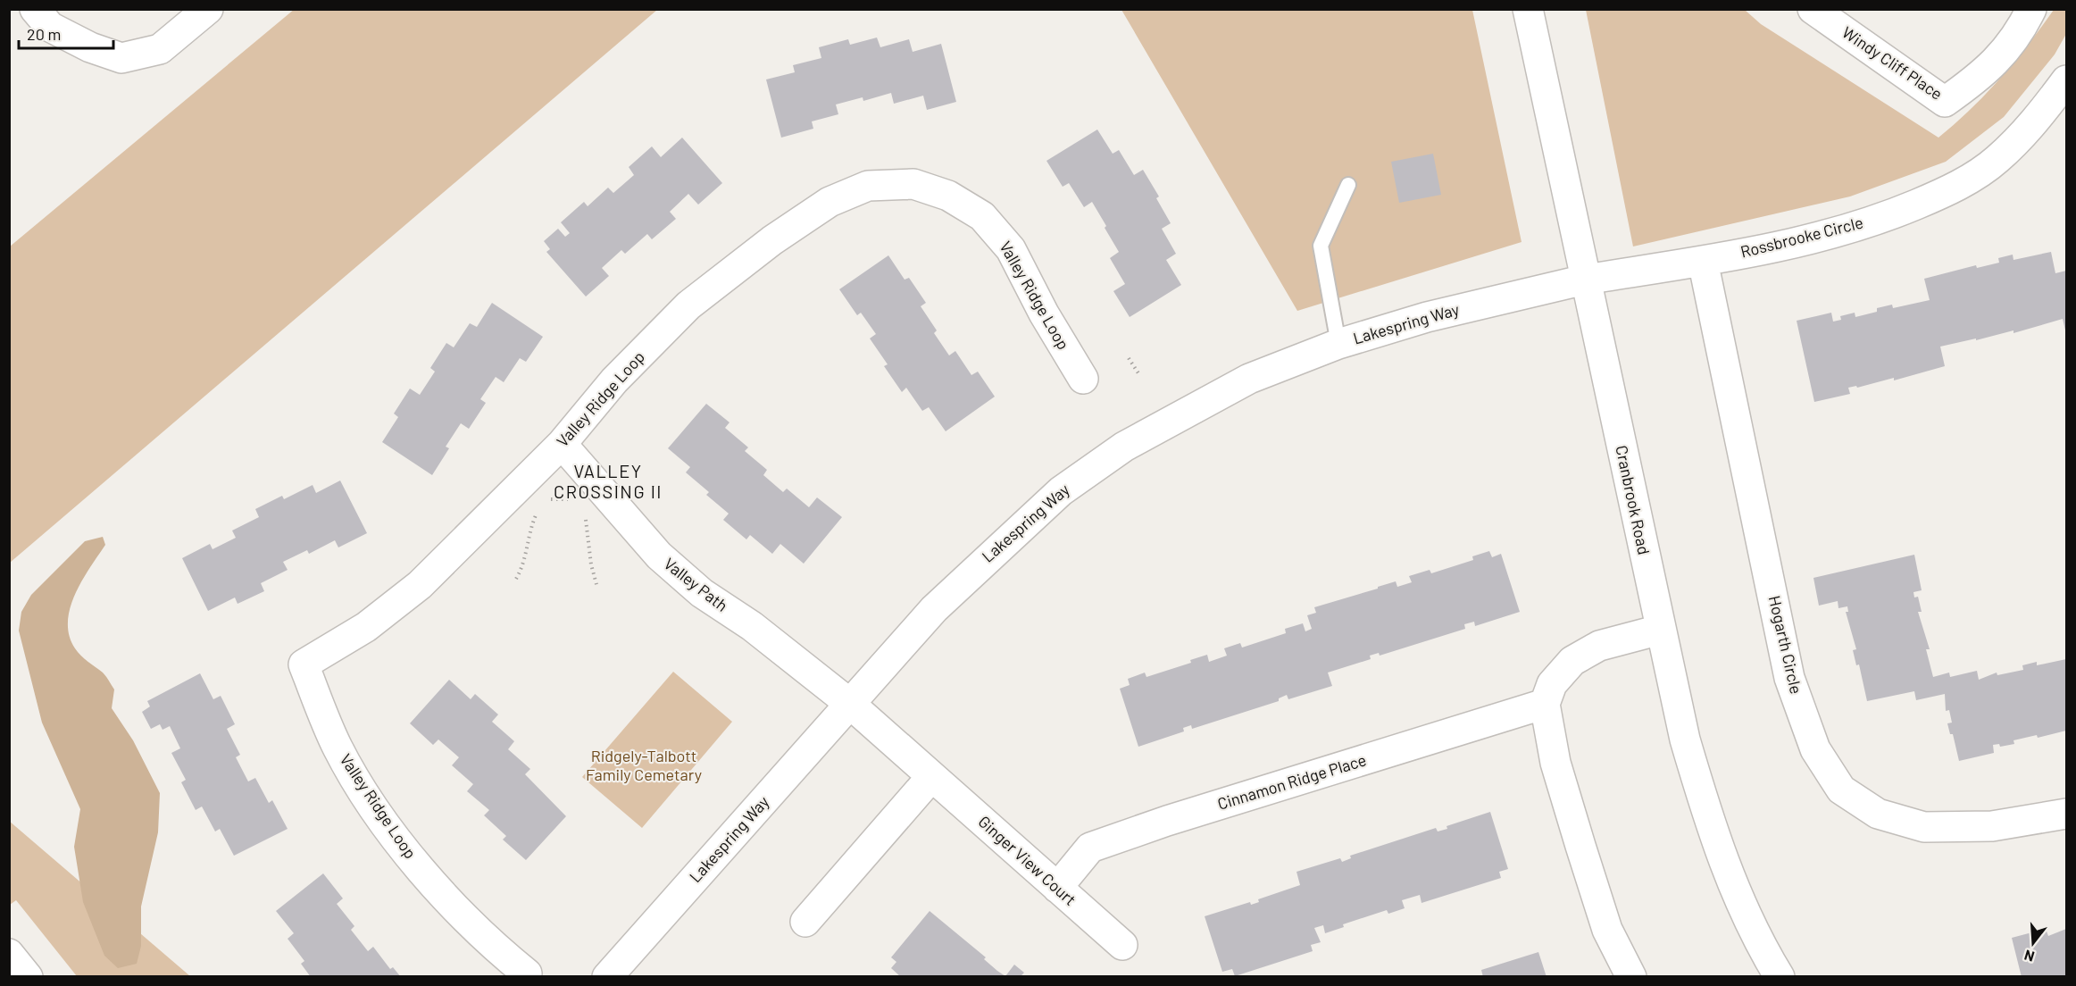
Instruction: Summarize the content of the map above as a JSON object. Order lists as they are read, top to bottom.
{
  "streets": {
    "street": [
      "Windy Cliff Place",
      "Rossbrooke Circle",
      "Valley Ridge Loop",
      "Lakespring Way",
      "Cranbrook Road",
      "Valley Path",
      "Hogarth Circle",
      "Cinnamon Ridge Place",
      "Ginger View Court"
    ]
  },
  "crossings": [
    ["Rossbrooke Circle", "Lakespring Way"],
    ["Rossbrooke Circle", "Cranbrook Road"],
    ["Rossbrooke Circle", "Hogarth Circle"],
    ["Valley Ridge Loop", "Valley Path"],
    ["Lakespring Way", "Cranbrook Road"],
    ["Lakespring Way", "Valley Path"],
    ["Lakespring Way", "Ginger View Court"],
    ["Valley Path", "Ginger View Court"],
    ["Cinnamon Ridge Place", "Ginger View Court"]
  ],
  "districts": ["VALLEY CROSSING II"],
  "parks": ["Ridgely-Talbott Family Cemetary"],
  "scale_bar": "20 m",
  "north": "bottom"
}
